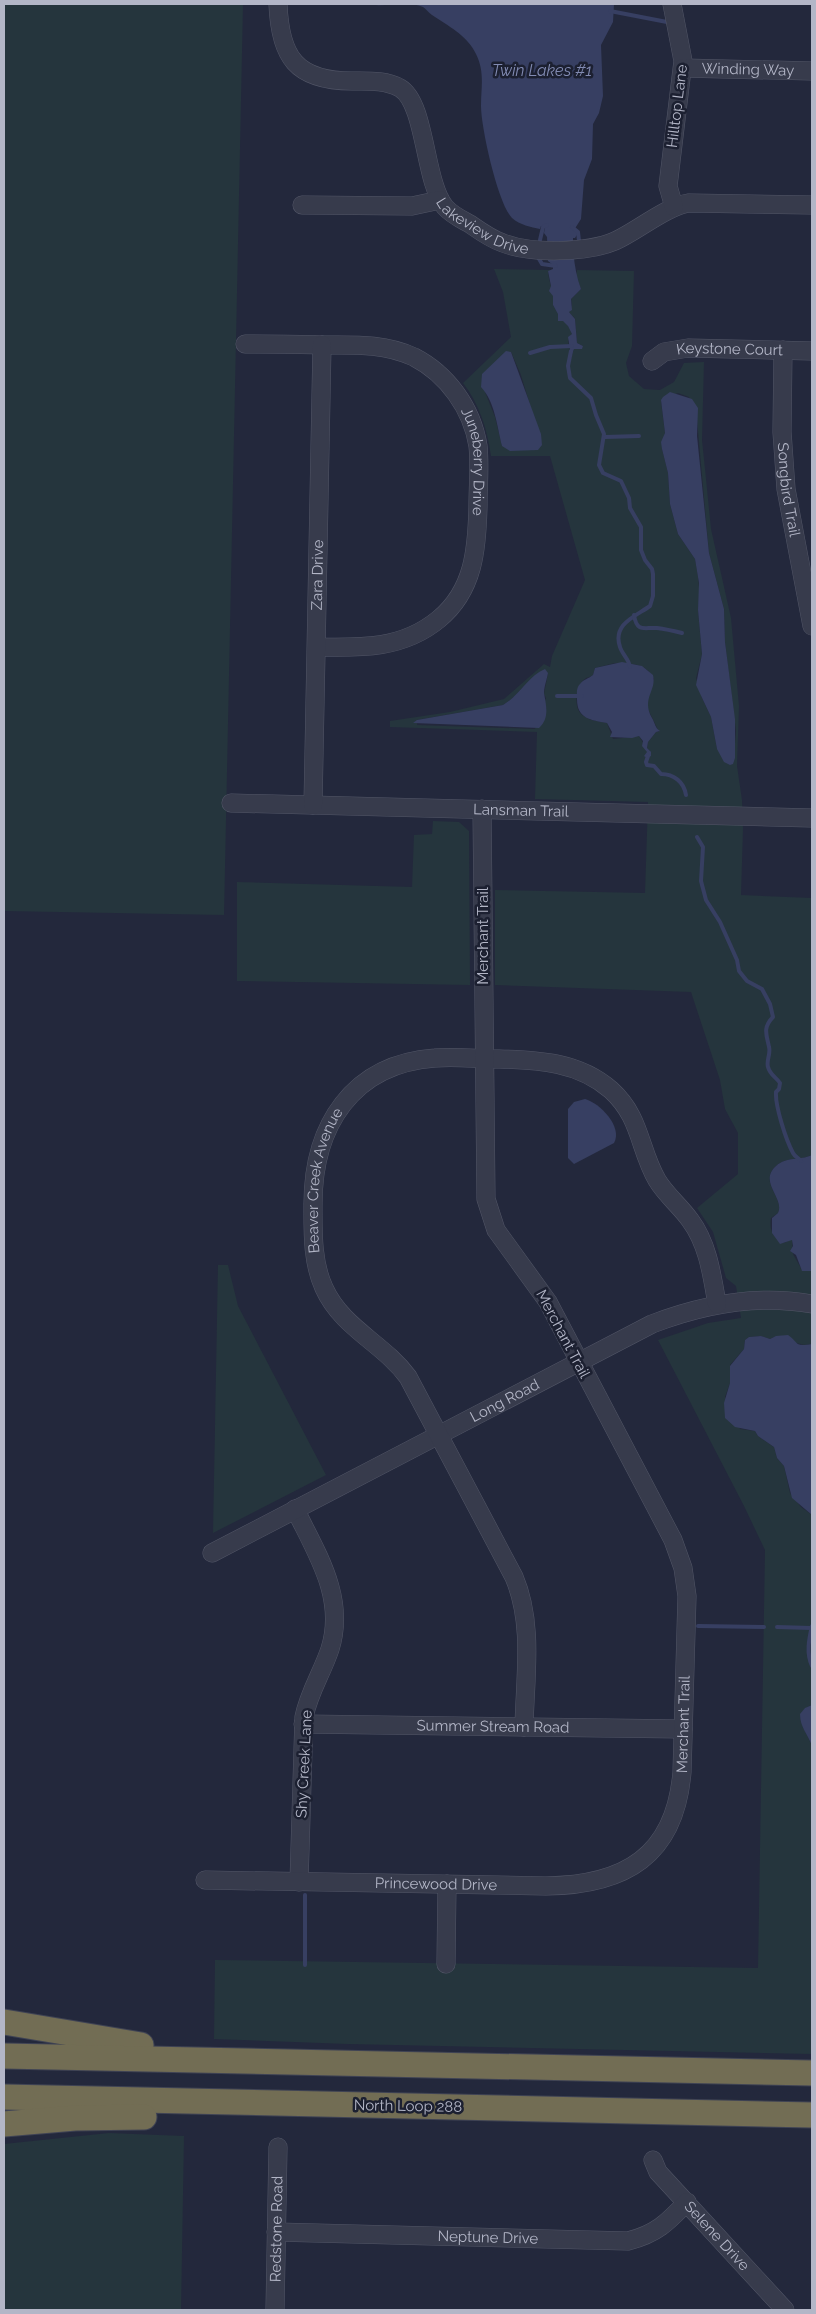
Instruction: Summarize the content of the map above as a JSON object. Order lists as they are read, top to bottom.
{
  "streets": {
    "highway": ["North Loop 288"],
    "street": [
      "Winding Way",
      "Hilltop Lane",
      "Lakeview Drive",
      "Keystone Court",
      "Juneberry Drive",
      "Songbird Trail",
      "Zara Drive",
      "Lansman Trail",
      "Merchant Trail",
      "Beaver Creek Avenue",
      "Long Road",
      "Summer Stream Road",
      "Shy Creek Lane",
      "Princewood Drive",
      "Redstone Road",
      "Selene Drive",
      "Neptune Drive"
    ]
  },
  "crossings": [
    ["Winding Way", "Hilltop Lane"],
    ["Hilltop Lane", "Lakeview Drive"],
    ["Keystone Court", "Songbird Trail"],
    ["Juneberry Drive", "Zara Drive"],
    ["Zara Drive", "Lansman Trail"],
    ["Lansman Trail", "Merchant Trail"],
    ["Merchant Trail", "Beaver Creek Avenue"],
    ["Merchant Trail", "Long Road"],
    ["Merchant Trail", "Summer Stream Road"],
    ["Merchant Trail", "Princewood Drive"],
    ["Beaver Creek Avenue", "Long Road"],
    ["Beaver Creek Avenue", "Summer Stream Road"],
    ["Long Road", "Shy Creek Lane"],
    ["Summer Stream Road", "Shy Creek Lane"],
    ["Shy Creek Lane", "Princewood Drive"],
    ["Redstone Road", "Neptune Drive"],
    ["Selene Drive", "Neptune Drive"]
  ],
  "water": ["Twin Lakes #1"]
}
